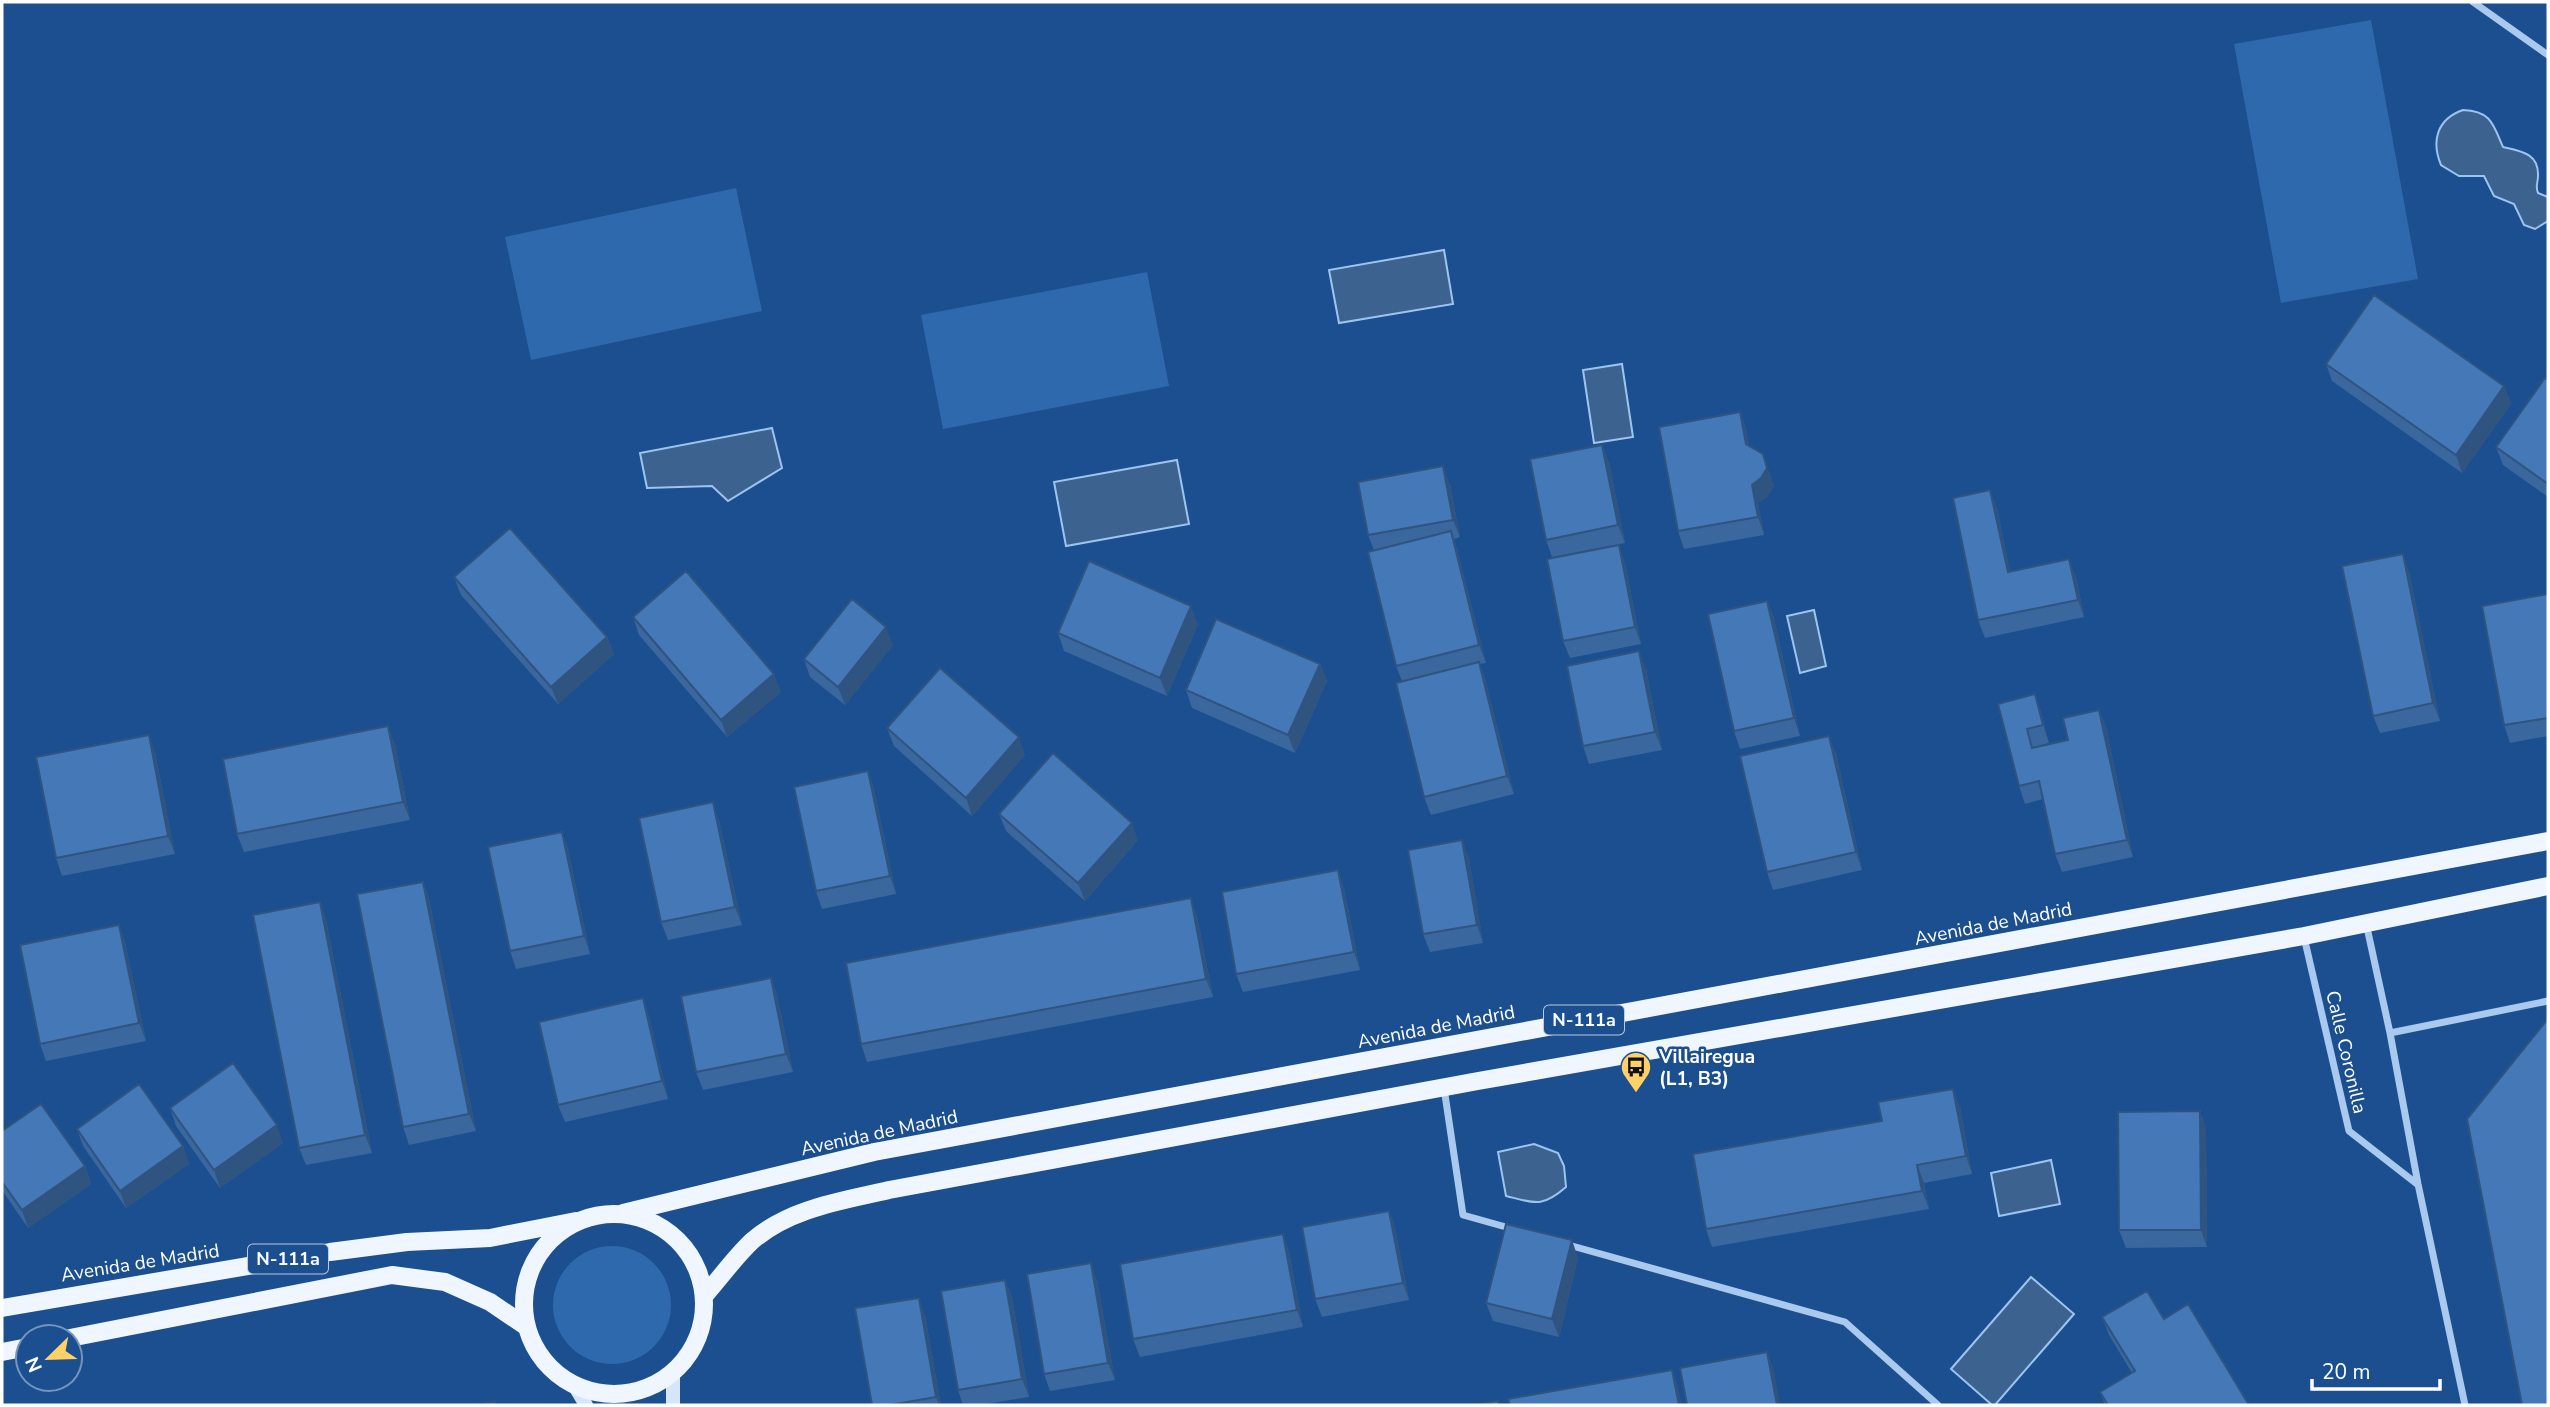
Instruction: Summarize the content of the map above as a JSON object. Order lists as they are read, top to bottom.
{
  "streets": {
    "main road": ["Avenida de Madrid", "N-111a"],
    "street": ["Calle Coronilla"]
  },
  "crossings": [
    ["Avenida de Madrid", "N-111a"],
    ["N-111a", "Calle Coronilla"]
  ],
  "places": {
    "bus stop": ["Villairegua (L1, B3)"]
  },
  "scale_bar": "20 m",
  "north": "bottom left"
}
